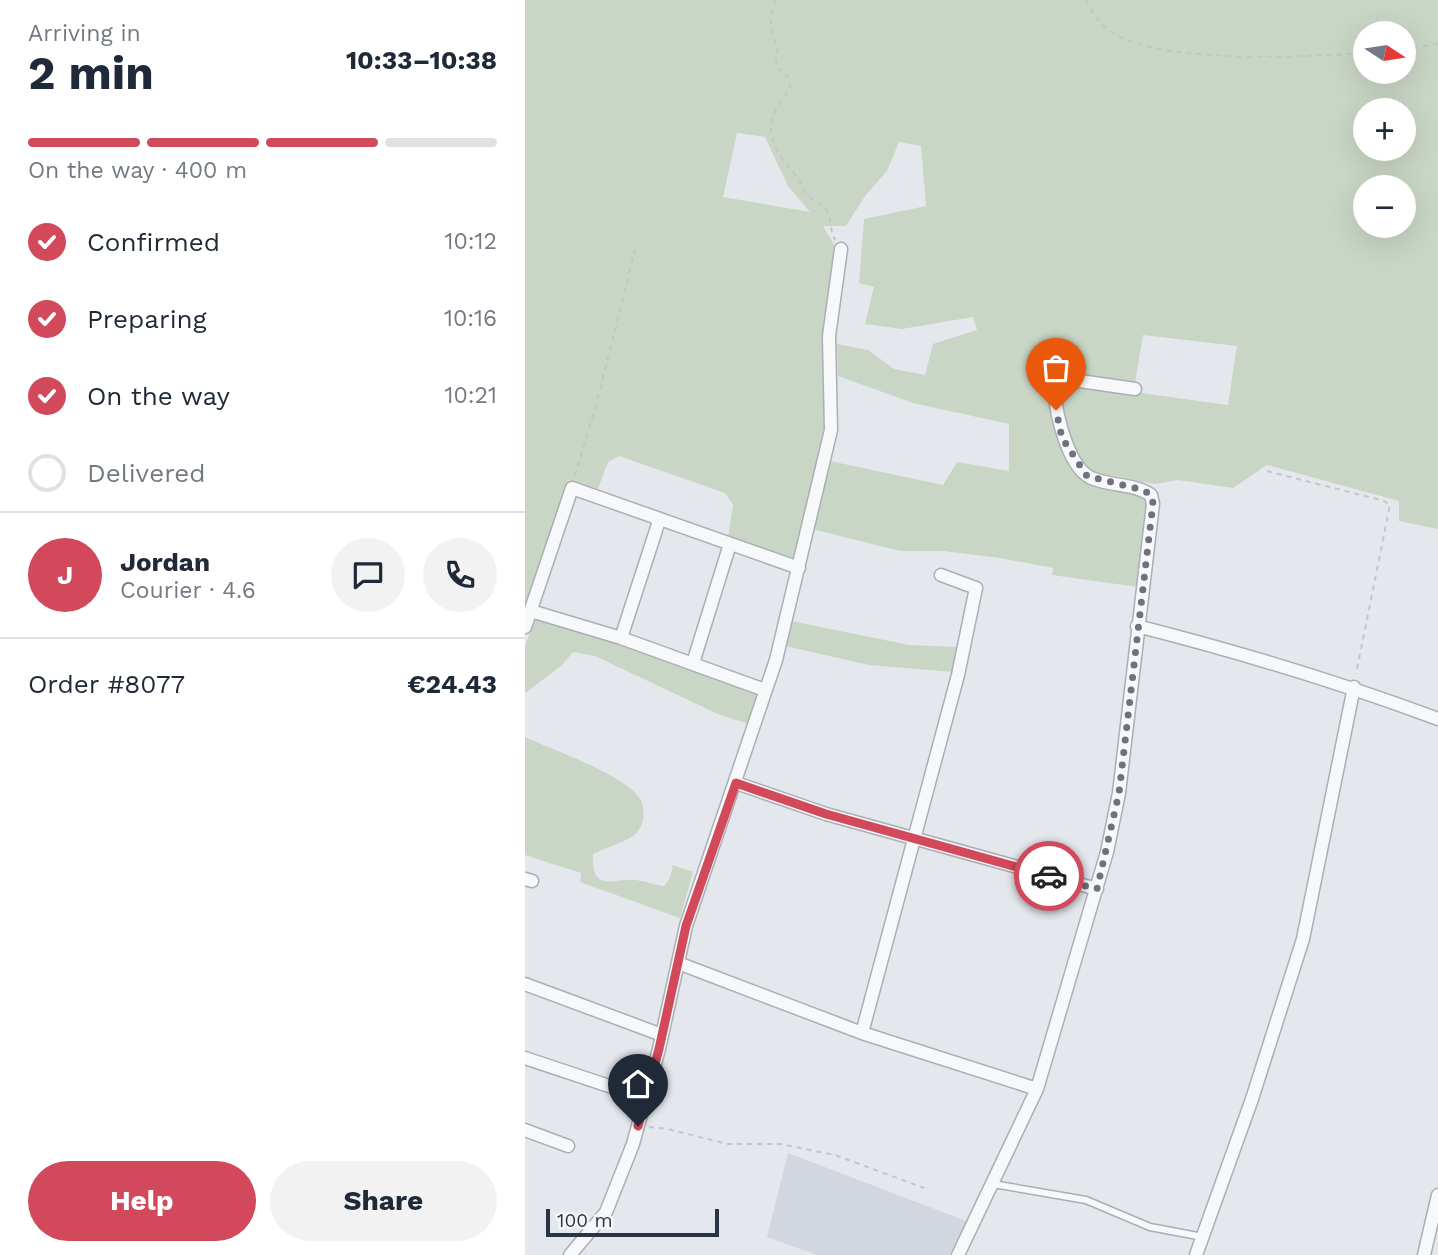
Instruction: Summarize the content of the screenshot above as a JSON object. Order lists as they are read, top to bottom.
{
  "scale_bar": "100 m",
  "north": "right",
  "page": {
    "heading": ["2 min", "Arriving in", "10:33–10:38"],
    "panel": [
      "Jordan",
      "Courier · 4.6",
      "Order #8077",
      "€24.43"
    ],
    "map_buttons": ["+", "−"],
    "bar": "On the way · 400 m",
    "list": [
      ["Confirmed", "10:12"],
      ["Preparing", "10:16"],
      ["On the way", "10:21"],
      "Delivered"
    ],
    "round": "J",
    "buttons": ["Help", "Share"],
    "scale": "100 m"
  }
}
